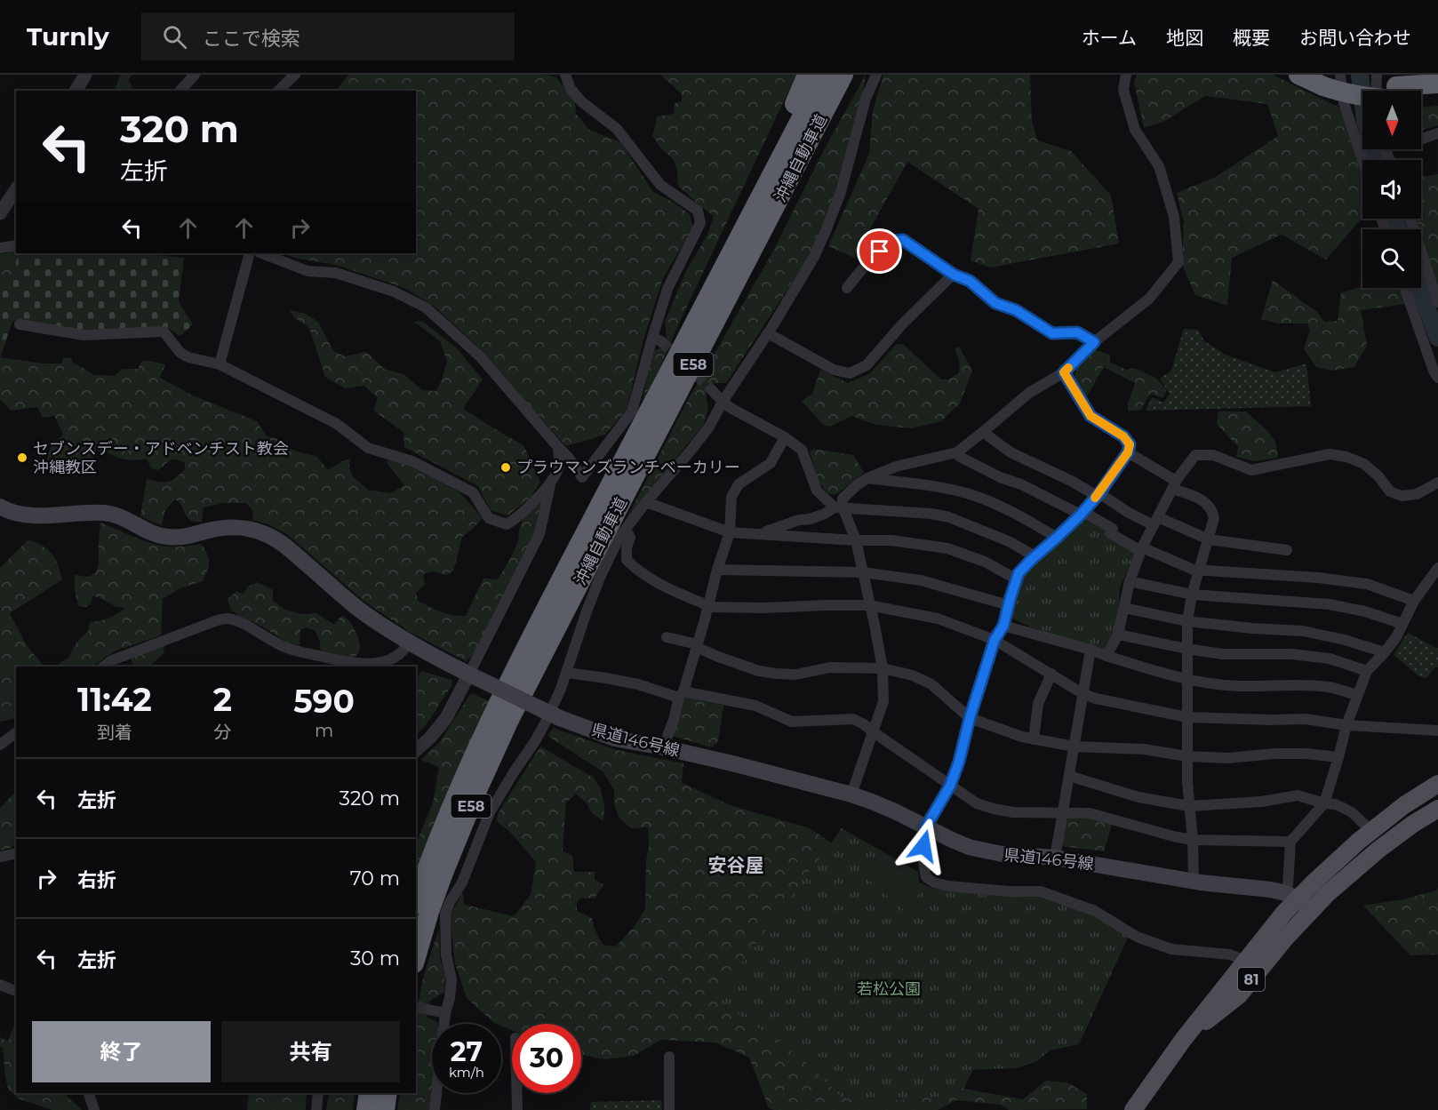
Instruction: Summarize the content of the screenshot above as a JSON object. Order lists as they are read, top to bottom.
{
  "streets": {
    "highway": ["沖縄自動車道", "E58"],
    "main road": ["県道146号線", "81"]
  },
  "crossings": [
    ["県道146号線", "81"]
  ],
  "districts": ["安谷屋"],
  "parks": ["若松公園"],
  "places": ["セブンスデー・アドベンチスト教会 沖縄教区", "プラウマンズランチベーカリー"],
  "north": "bottom",
  "page": {
    "header": "Turnly",
    "search": "ここで検索",
    "nav": [
      "ホーム",
      "地図",
      "概要",
      "お問い合わせ"
    ],
    "turn": ["320 m", "左折"],
    "eta": [
      "11:42",
      "到着",
      "2",
      "分",
      "590",
      "m"
    ],
    "list": [
      {
        "name": "左折",
        "value": "320 m"
      },
      {
        "name": "右折",
        "value": "70 m"
      },
      {
        "name": "左折",
        "value": "30 m"
      }
    ],
    "buttons": ["終了", "共有"],
    "speed": "27 km/h",
    "limit": "30"
  }
}
